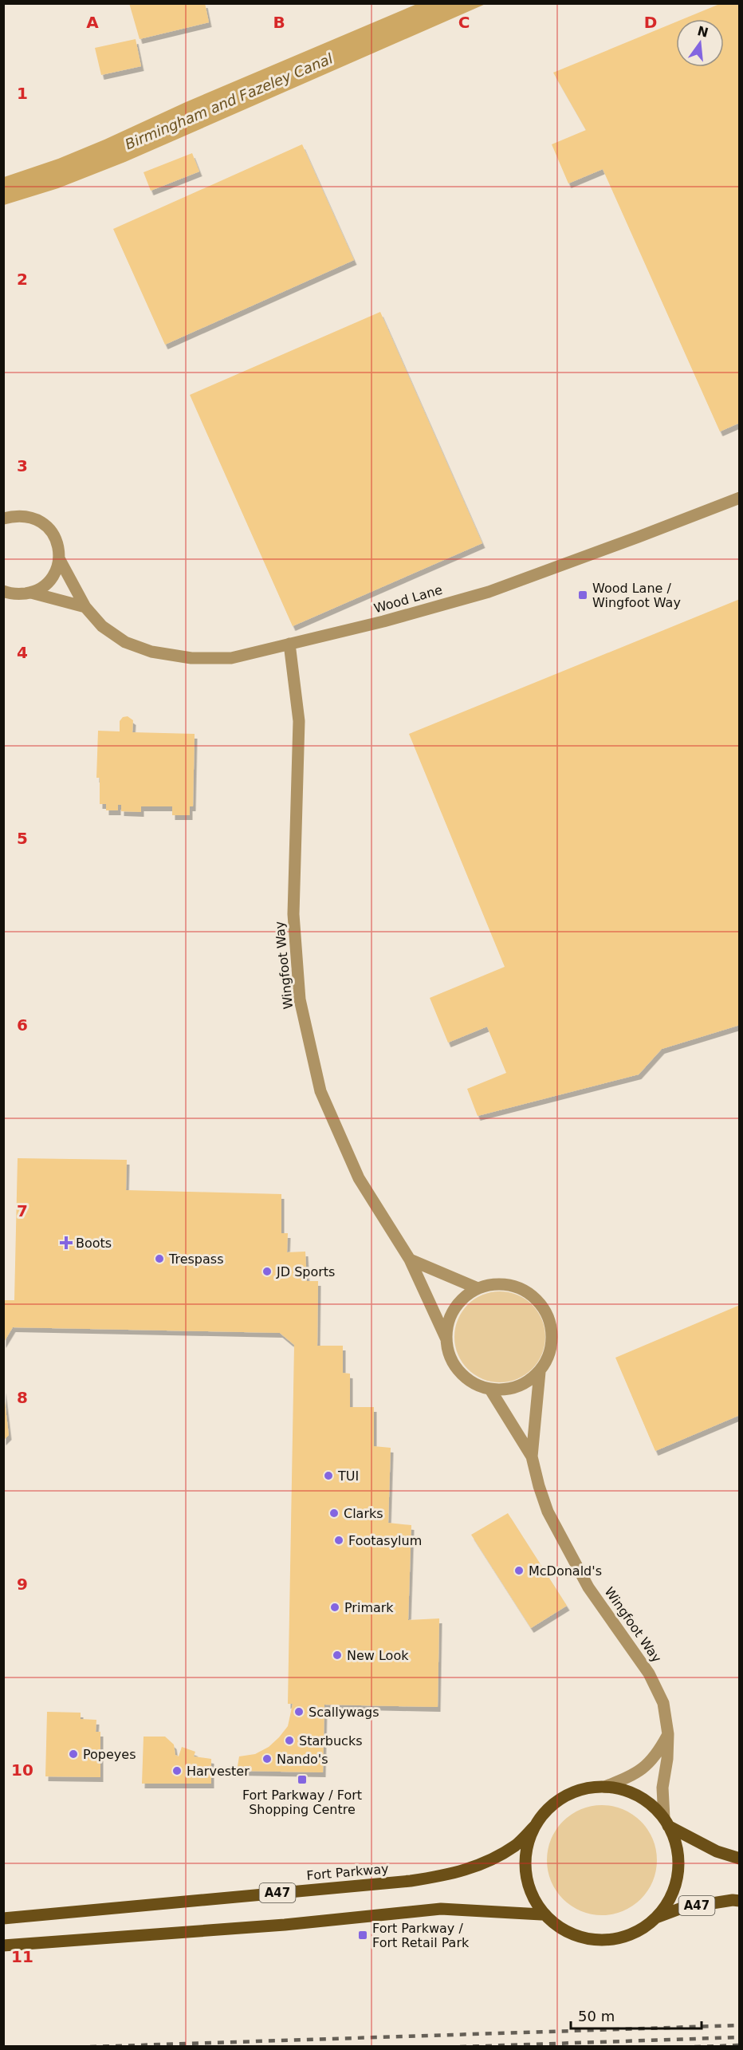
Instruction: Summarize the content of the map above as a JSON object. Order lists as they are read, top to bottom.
{
  "streets": {
    "main road": ["Fort Parkway", "A47"],
    "street": ["Wood Lane", "Wingfoot Way"]
  },
  "crossings": [
    ["Wood Lane", "Wingfoot Way"],
    ["Wingfoot Way", "Fort Parkway"]
  ],
  "water": ["Birmingham and Fazeley Canal"],
  "places": {
    "transit": ["Wood Lane / Wingfoot Way", "Fort Parkway / Fort Shopping Centre", "Fort Parkway / Fort Retail Park"],
    "health": ["Boots"],
    "other": [
      "Trespass",
      "JD Sports",
      "TUI",
      "Clarks",
      "Footasylum",
      "McDonald's",
      "Primark",
      "New Look",
      "Scallywags",
      "Starbucks",
      "Popeyes",
      "Nando's",
      "Harvester"
    ]
  },
  "scale_bar": "50 m",
  "north": "top",
  "grid": {
    "columns": [
      "A",
      "B",
      "C",
      "D"
    ],
    "rows": [
      "1",
      "2",
      "3",
      "4",
      "5",
      "6",
      "7",
      "8",
      "9",
      "10",
      "11"
    ]
  }
}
